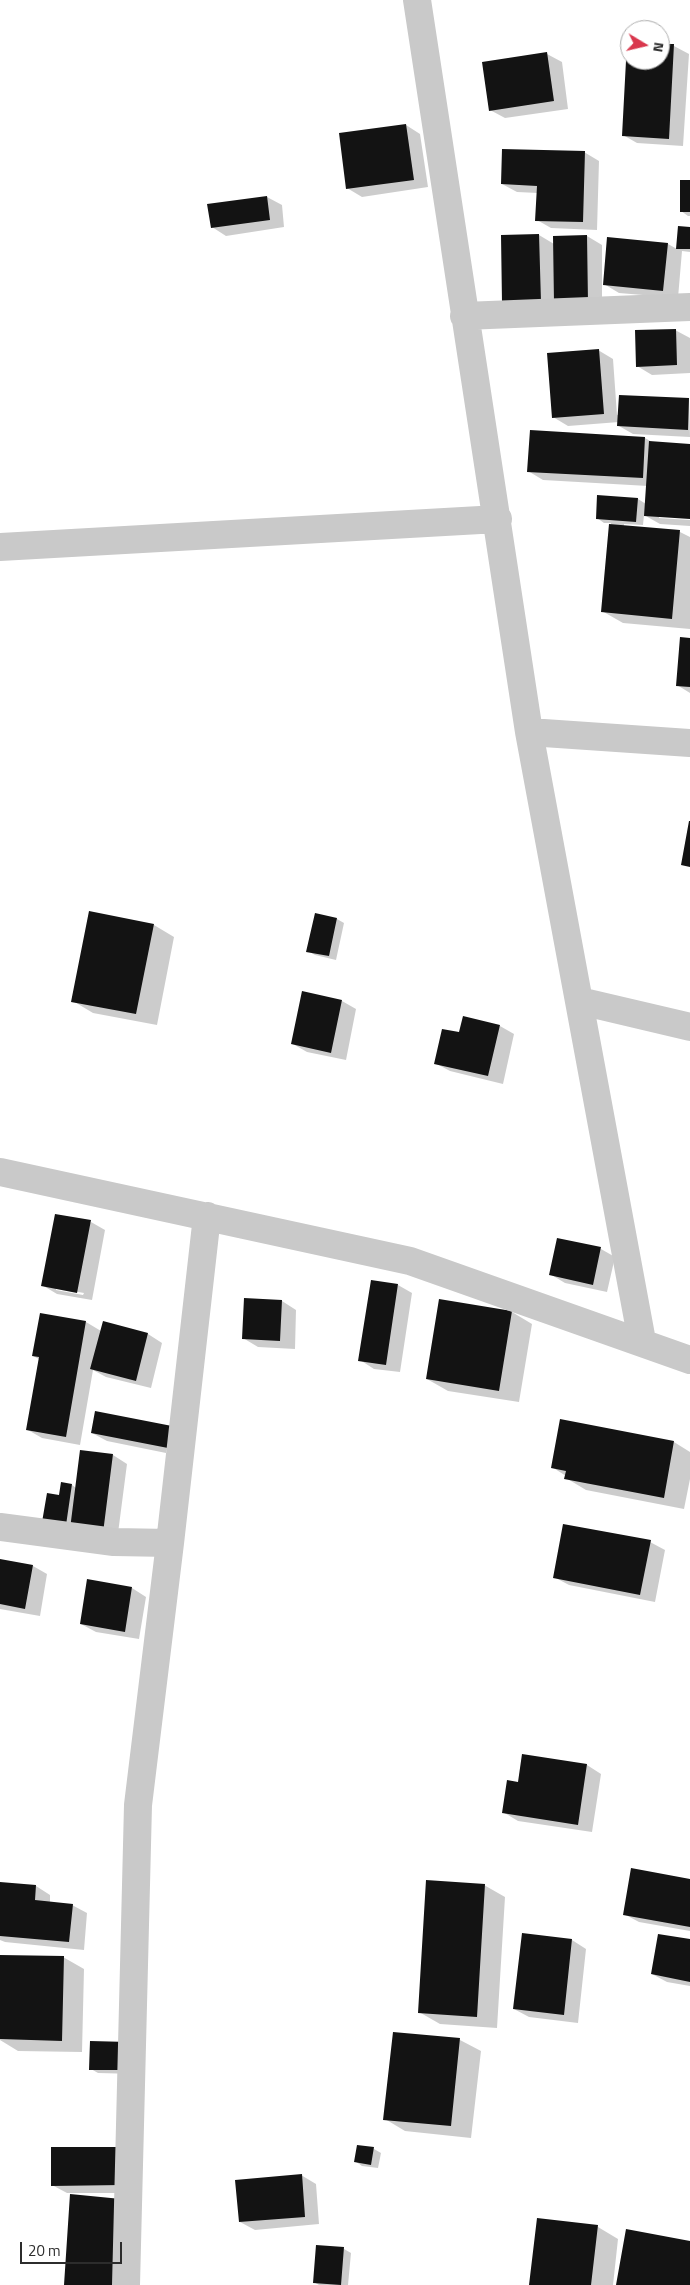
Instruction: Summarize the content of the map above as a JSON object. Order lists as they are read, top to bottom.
{
  "scale_bar": "20 m",
  "north": "right"
}
